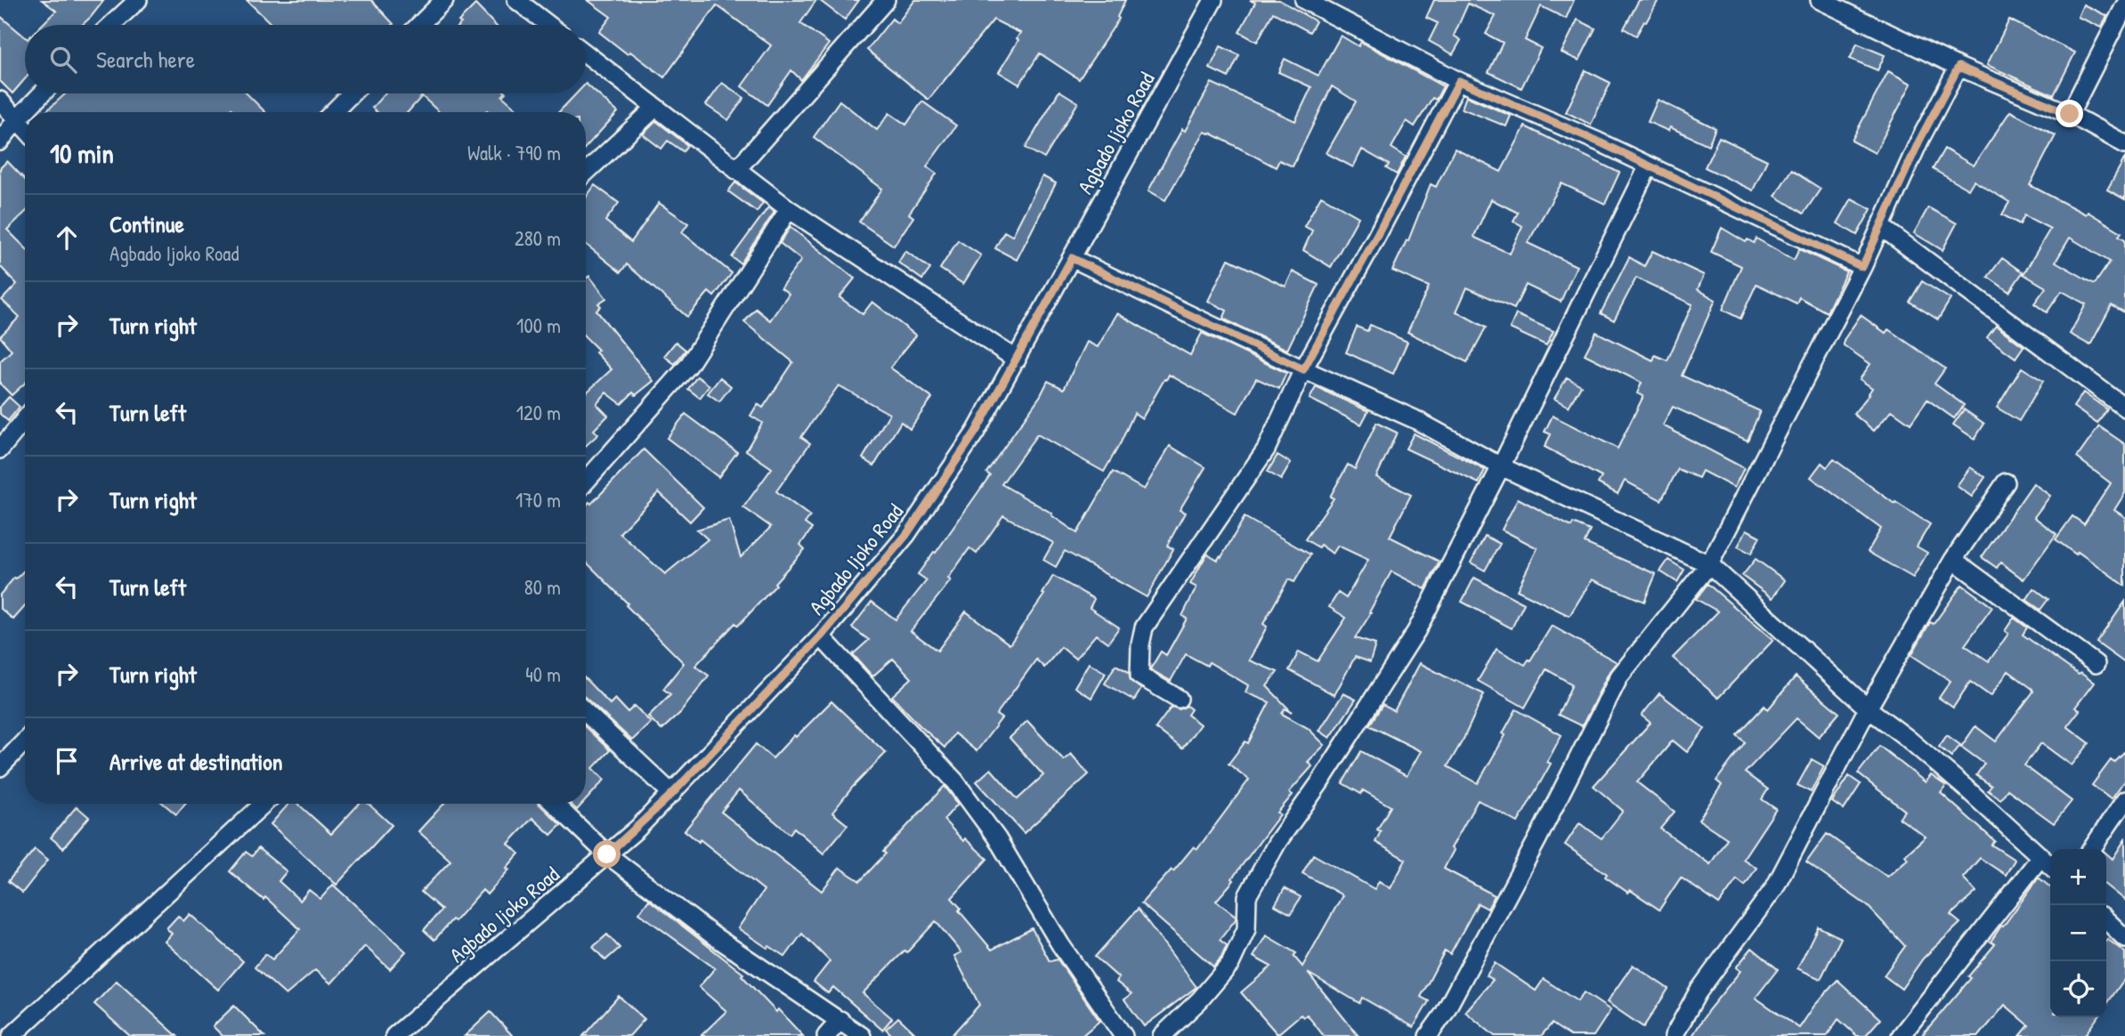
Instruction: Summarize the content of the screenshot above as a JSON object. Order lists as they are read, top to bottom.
{
  "streets": {
    "street": ["Agbado Ijoko Road"]
  },
  "page": {
    "search": "Search here",
    "heading": ["10 min", "Walk · 790 m"],
    "list": [
      ["Continue", "Agbado Ijoko Road", "280 m"],
      ["Turn right", "100 m"],
      ["Turn left", "120 m"],
      ["Turn right", "170 m"],
      ["Turn left", "80 m"],
      ["Turn right", "40 m"],
      "Arrive at destination"
    ],
    "map_buttons": ["+", "−"]
  }
}
